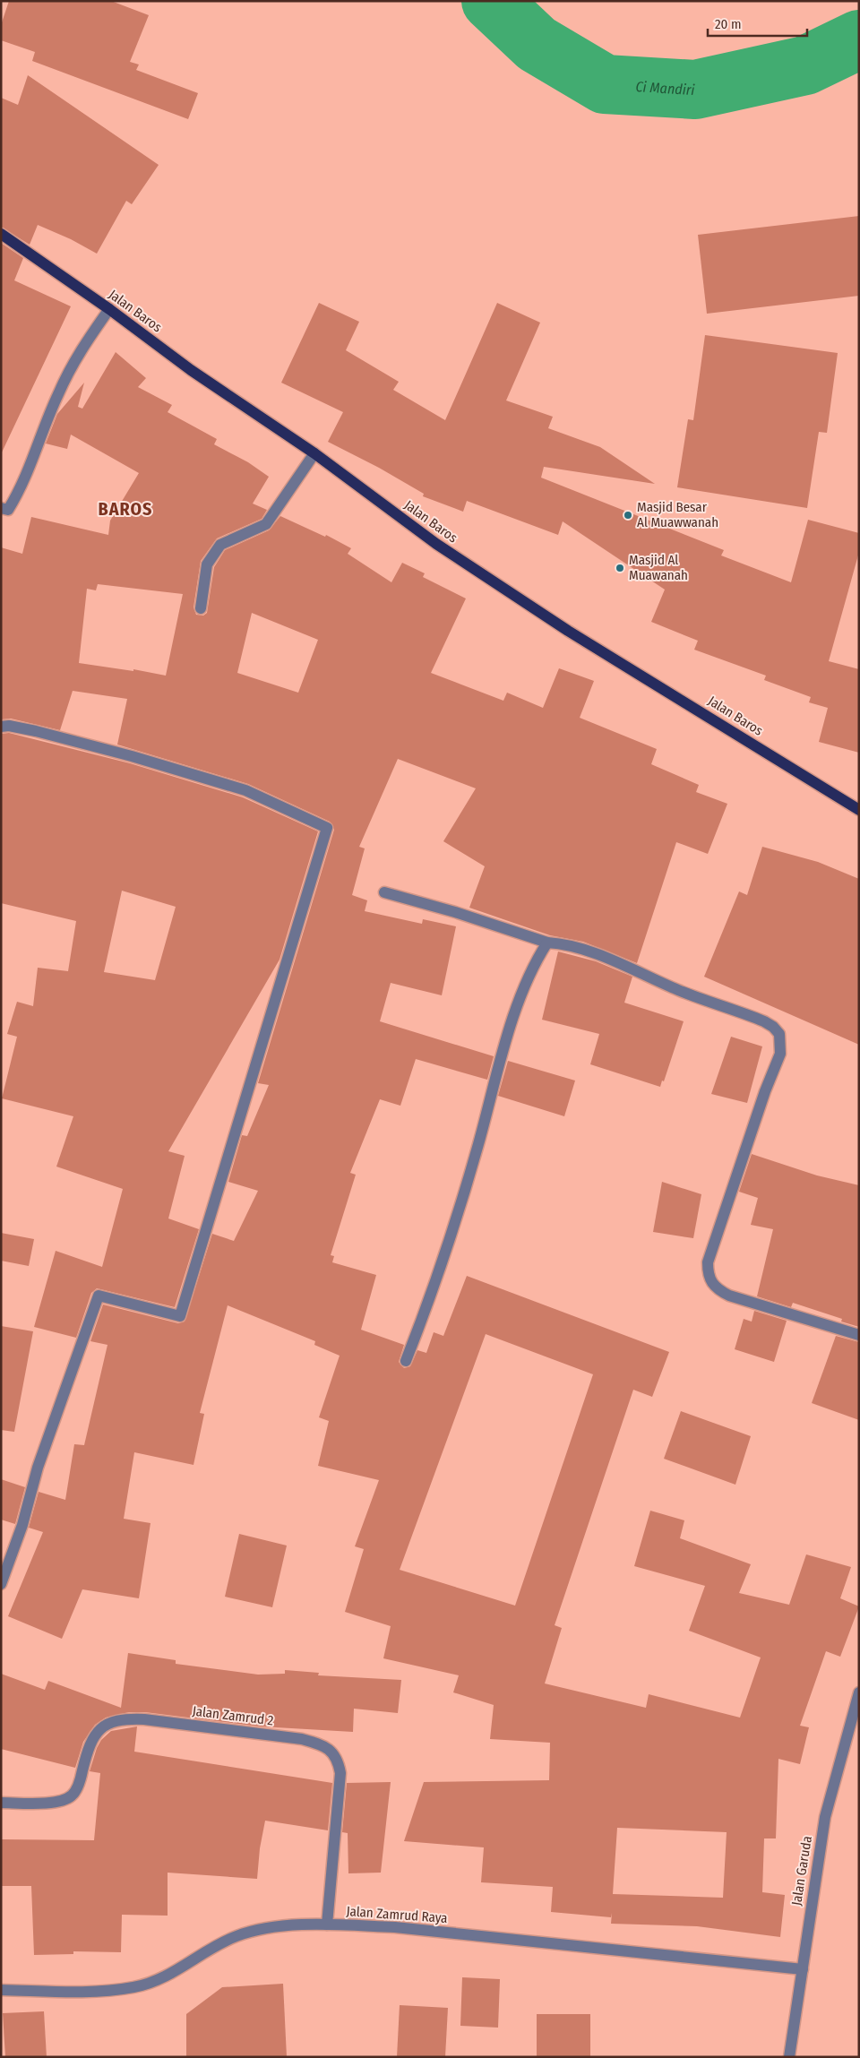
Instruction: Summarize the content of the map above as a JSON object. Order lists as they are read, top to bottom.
{
  "streets": {
    "main road": ["Jalan Baros"],
    "street": ["Jalan Zamrud 2", "Jalan Garuda", "Jalan Zamrud Raya"]
  },
  "crossings": [
    ["Jalan Zamrud 2", "Jalan Zamrud Raya"],
    ["Jalan Garuda", "Jalan Zamrud Raya"]
  ],
  "districts": ["BAROS"],
  "water": ["Ci Mandiri"],
  "places": ["Masjid Besar Al Muawwanah", "Masjid Al Muawanah"],
  "scale_bar": "20 m"
}
